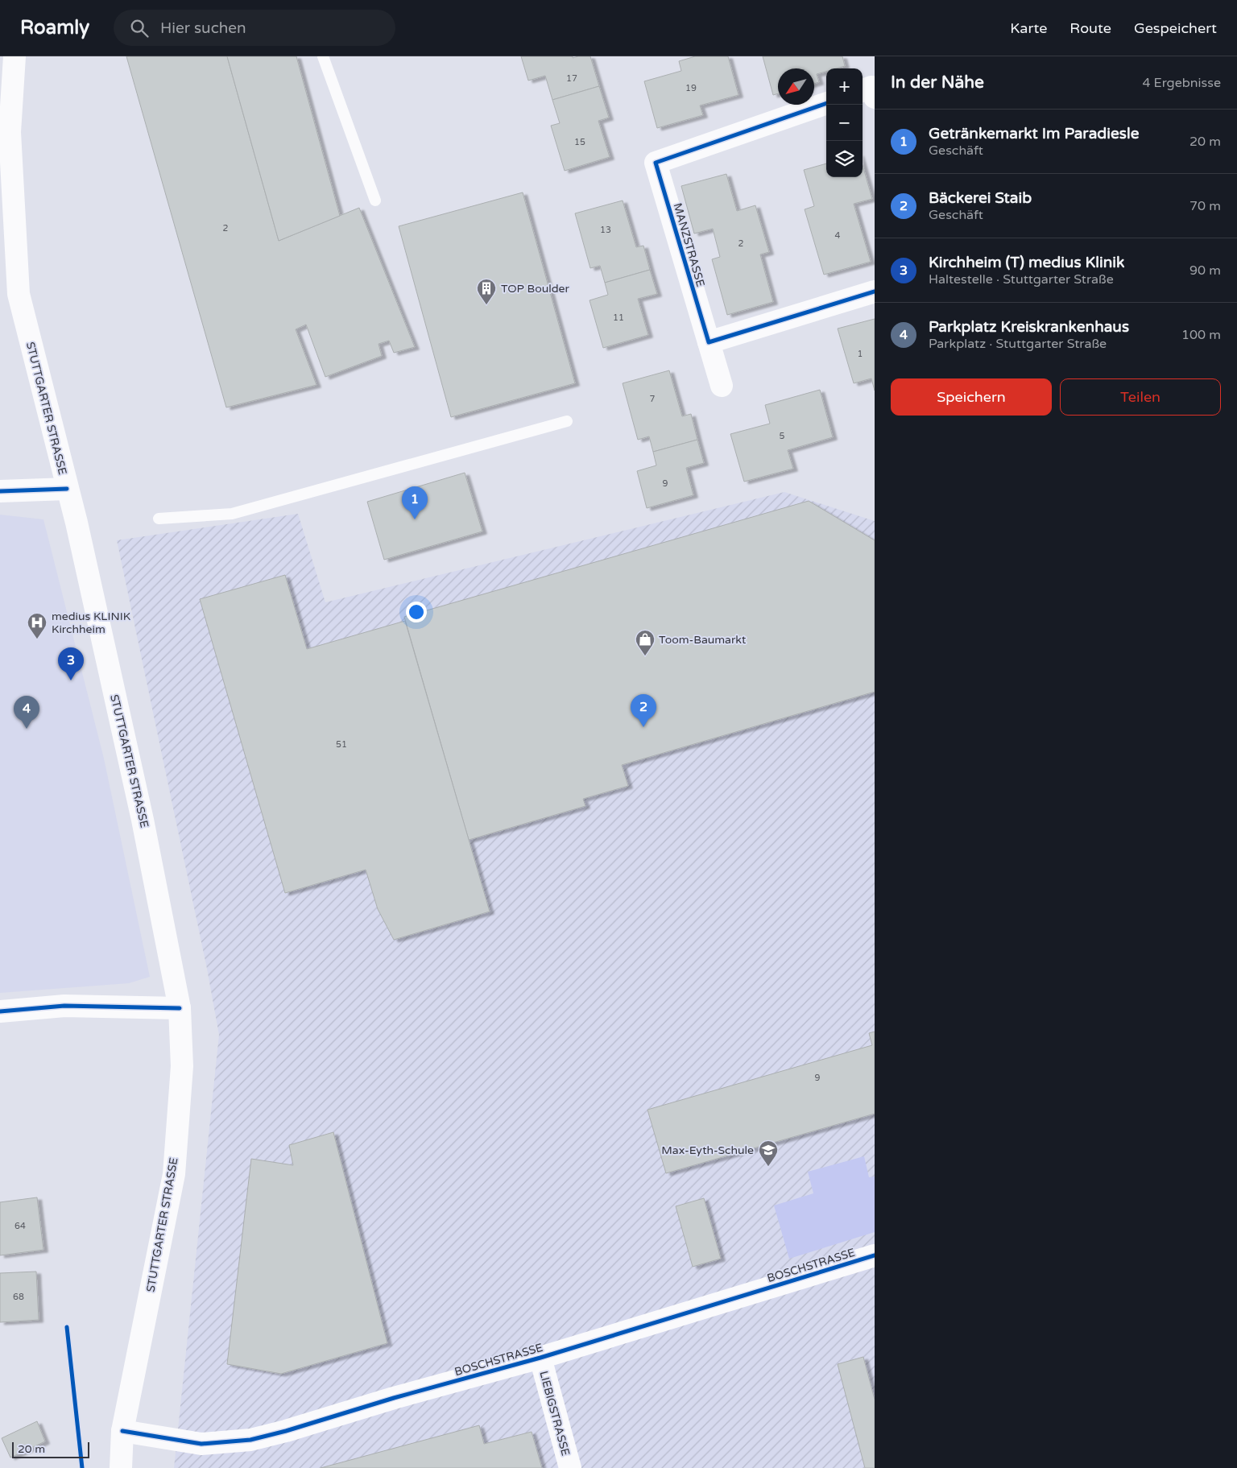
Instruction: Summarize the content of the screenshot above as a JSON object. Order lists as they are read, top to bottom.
{
  "streets": {
    "street": [
      "MANZSTRASSE",
      "STUTTGARTER STRASSE",
      "BOSCHSTRASSE",
      "LIEBIGSTRASSE"
    ]
  },
  "crossings": [
    ["STUTTGARTER STRASSE", "BOSCHSTRASSE"],
    ["BOSCHSTRASSE", "LIEBIGSTRASSE"]
  ],
  "places": {
    "building": ["TOP Boulder"],
    "hospital": ["medius KLINIK Kirchheim"],
    "shop": ["Toom-Baumarkt"],
    "school or university": ["Max-Eyth-Schule"]
  },
  "house_numbers": [
    "17",
    "19",
    "15",
    "2",
    "13",
    "4",
    "2",
    "11",
    "1",
    "7",
    "5",
    "9",
    "51",
    "9",
    "64",
    "68"
  ],
  "scale_bar": "20 m",
  "north": "bottom left",
  "page": {
    "header": "Roamly",
    "search": "Hier suchen",
    "nav": ["Karte", "Route", "Gespeichert"],
    "heading": ["In der Nähe", "4 Ergebnisse"],
    "map_buttons": ["+", "−"],
    "list": [
      {
        "mark": "1",
        "name": "Getränkemarkt Im Paradiesle",
        "note": "Geschäft",
        "value": "20 m"
      },
      {
        "mark": "2",
        "name": "Bäckerei Staib",
        "note": "Geschäft",
        "value": "70 m"
      },
      {
        "mark": "3",
        "name": "Kirchheim (T) medius Klinik",
        "note": "Haltestelle · Stuttgarter Straße",
        "value": "90 m"
      },
      {
        "mark": "4",
        "name": "Parkplatz Kreiskrankenhaus",
        "note": "Parkplatz · Stuttgarter Straße",
        "value": "100 m"
      }
    ],
    "buttons": ["Speichern", "Teilen"],
    "pins": [
      "1",
      "3",
      "2",
      "4"
    ],
    "scale": "20 m"
  }
}
